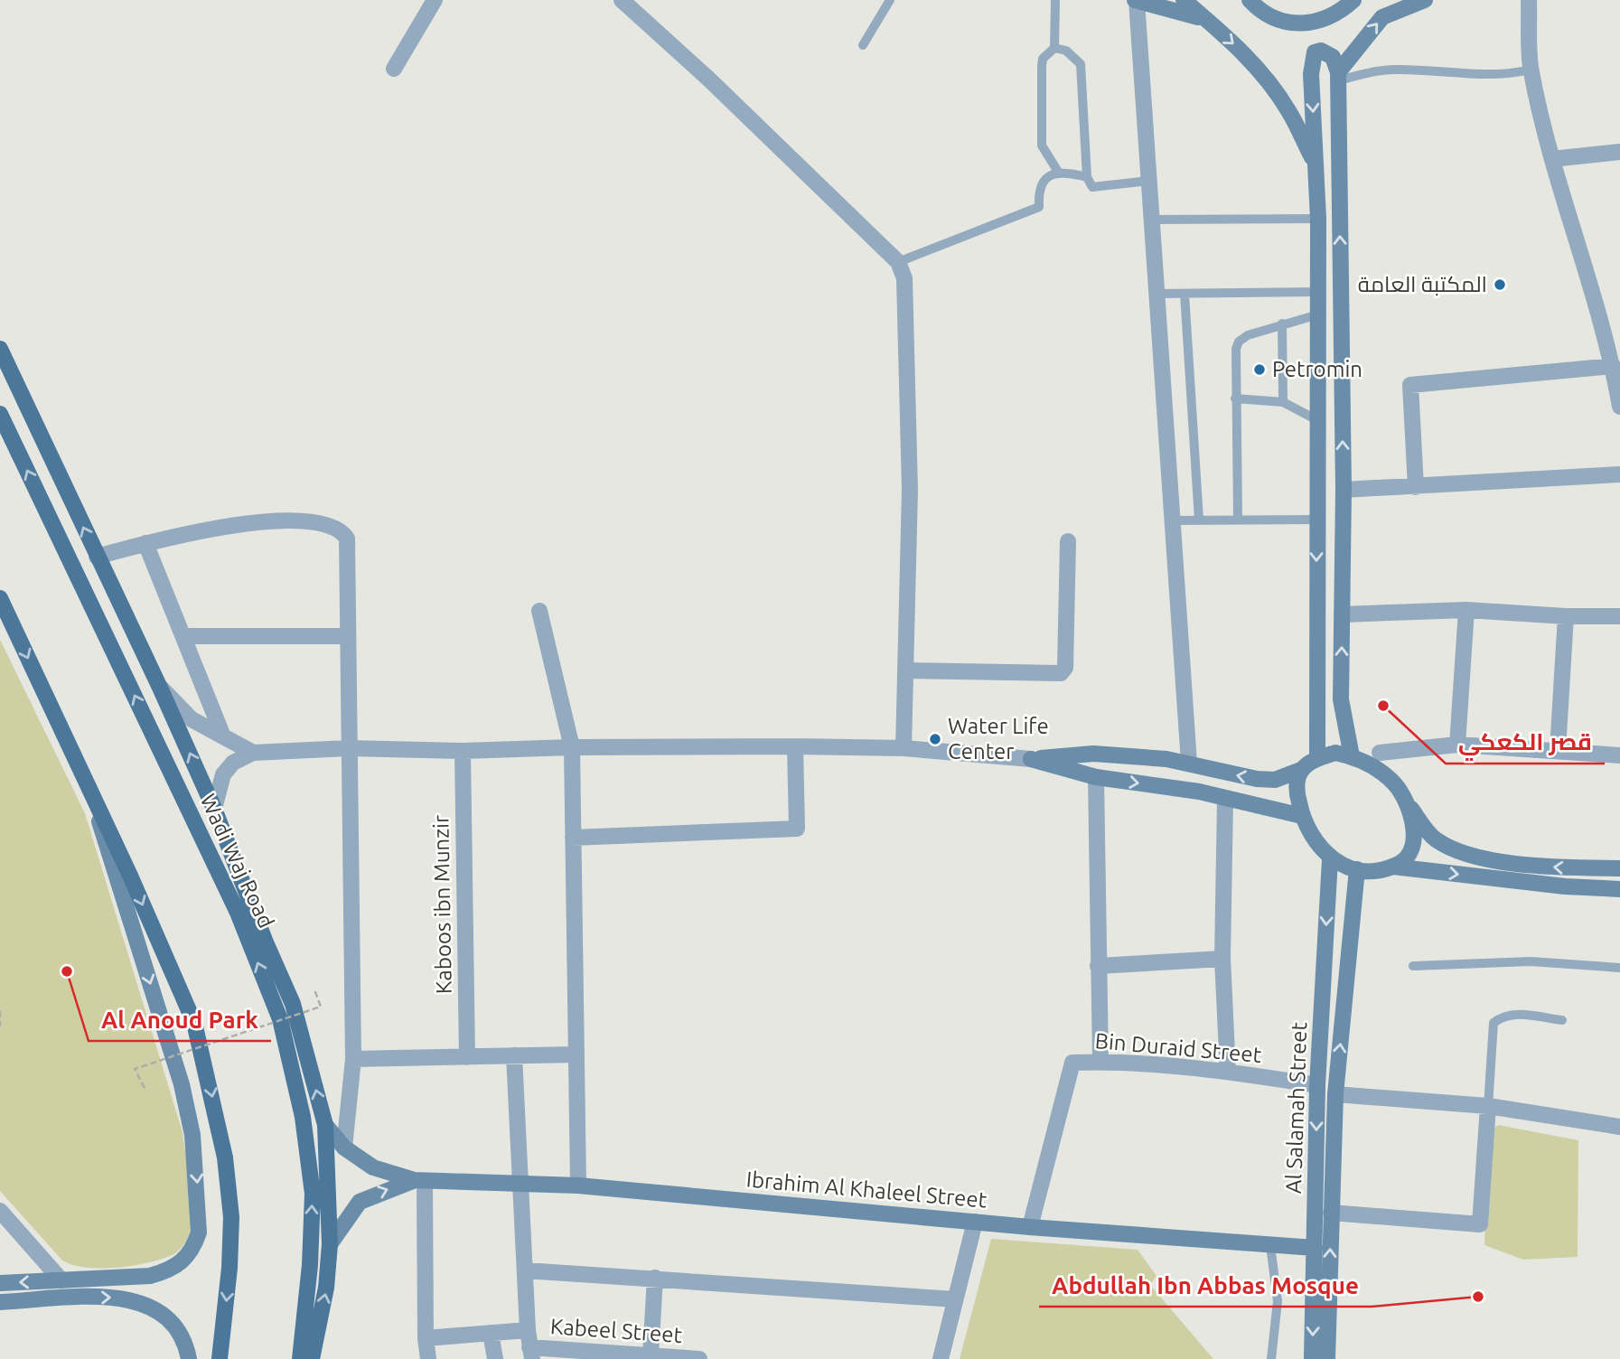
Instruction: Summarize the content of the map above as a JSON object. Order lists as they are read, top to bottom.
{
  "streets": {
    "main road": ["Wadi Waj Road"],
    "street": [
      "Kaboos ibn Munzir",
      "Bin Duraid Street",
      "Al Salamah Street",
      "Ibrahim Al Khaleel Street",
      "Kabeel Street"
    ]
  },
  "crossings": [
    ["Bin Duraid Street", "Al Salamah Street"],
    ["Bin Duraid Street", "Ibrahim Al Khaleel Street"],
    ["Al Salamah Street", "Ibrahim Al Khaleel Street"]
  ],
  "places": [
    "المكتبة العامة",
    "Petromin",
    "قصر الكعكي",
    "Water Life Center",
    "Al Anoud Park",
    "Abdullah Ibn Abbas Mosque"
  ]
}
